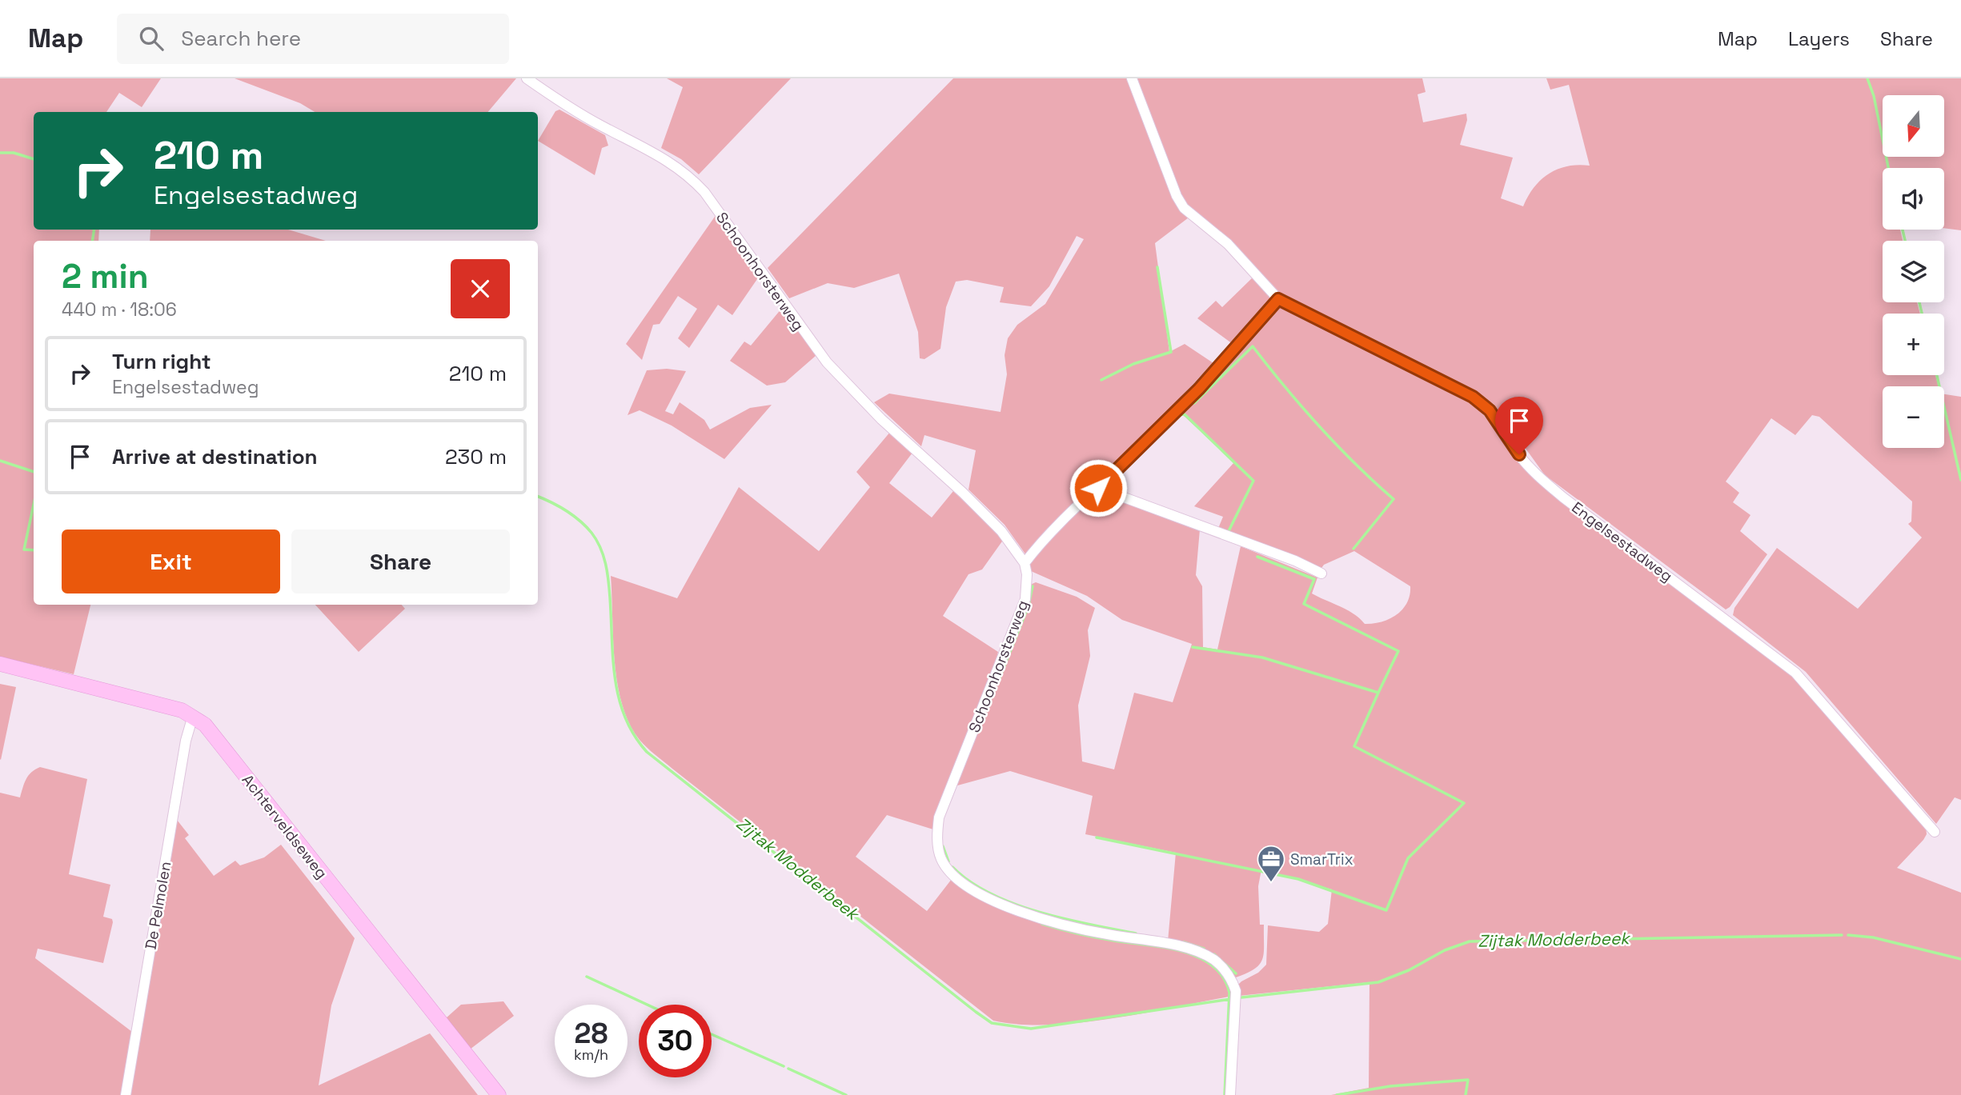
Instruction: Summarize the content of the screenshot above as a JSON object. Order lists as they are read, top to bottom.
{
  "streets": {
    "street": [
      "Schoonhorsterweg",
      "Engelsestadweg",
      "Achterveldseweg",
      "De Pelmolen"
    ]
  },
  "crossings": [
    ["Achterveldseweg", "De Pelmolen"]
  ],
  "water": ["Zijtak Modderbeek"],
  "places": {
    "office": ["SmarTrix"]
  },
  "north": "bottom",
  "page": {
    "header": "Map",
    "search": "Search here",
    "nav": ["Map", "Layers", "Share"],
    "map_buttons": ["+", "−"],
    "turn": ["210 m", "Engelsestadweg"],
    "heading": ["2 min", "440 m · 18:06"],
    "list": [
      {
        "name": "Turn right",
        "note": "Engelsestadweg",
        "value": "210 m"
      },
      {
        "name": "Arrive at destination",
        "value": "230 m"
      }
    ],
    "buttons": ["Exit", "Share"],
    "speed": "28 km/h",
    "limit": "30"
  }
}
